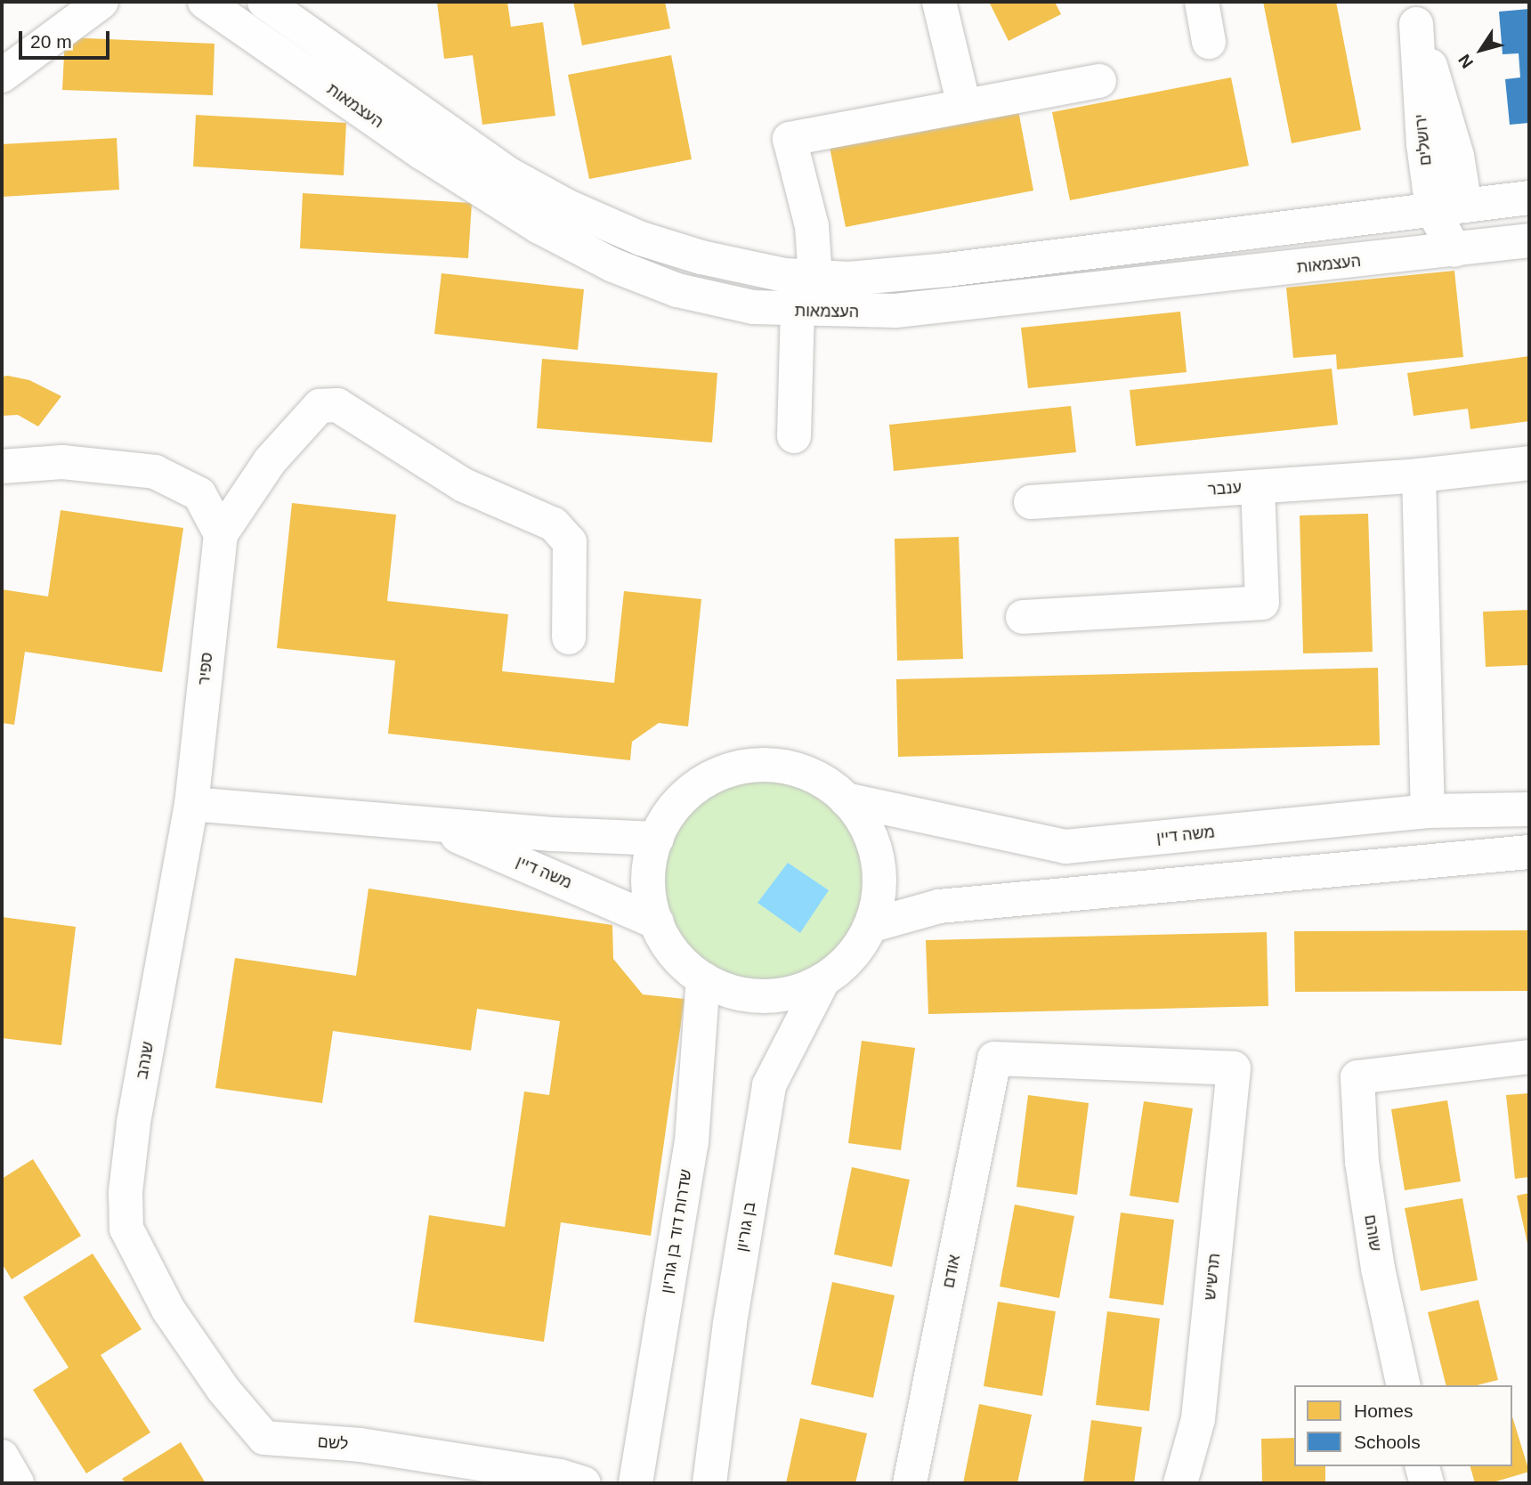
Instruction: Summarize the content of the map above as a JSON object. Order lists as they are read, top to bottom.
{
  "streets": {
    "street": [
      "העצמאות",
      "ירושלים",
      "ענבר",
      "ספיר",
      "משה דיין",
      "שנהב",
      "בן גוריון",
      "שדרות דוד בן גוריון",
      "שוהם",
      "אודם",
      "תרשיש",
      "לשם"
    ]
  },
  "crossings": [
    ["העצמאות", "ירושלים"],
    ["ספיר", "משה דיין"],
    ["ספיר", "שנהב"],
    ["משה דיין", "שנהב"],
    ["שנהב", "לשם"],
    ["אודם", "תרשיש"]
  ],
  "legend": ["Homes", "Schools"],
  "scale_bar": "20 m",
  "north": "bottom left"
}
